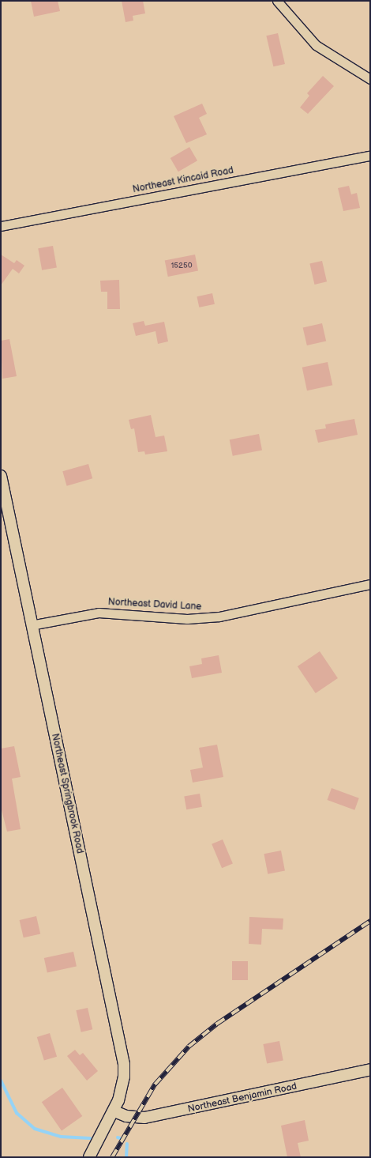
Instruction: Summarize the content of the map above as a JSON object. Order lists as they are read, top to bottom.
{
  "streets": {
    "street": [
      "Northeast Kincaid Road",
      "Northeast David Lane",
      "Northeast Springbrook Road",
      "Northeast Benjamin Road"
    ]
  },
  "crossings": [
    ["Northeast David Lane", "Northeast Springbrook Road"],
    ["Northeast Springbrook Road", "Northeast Benjamin Road"]
  ],
  "house_numbers": ["15250"]
}
